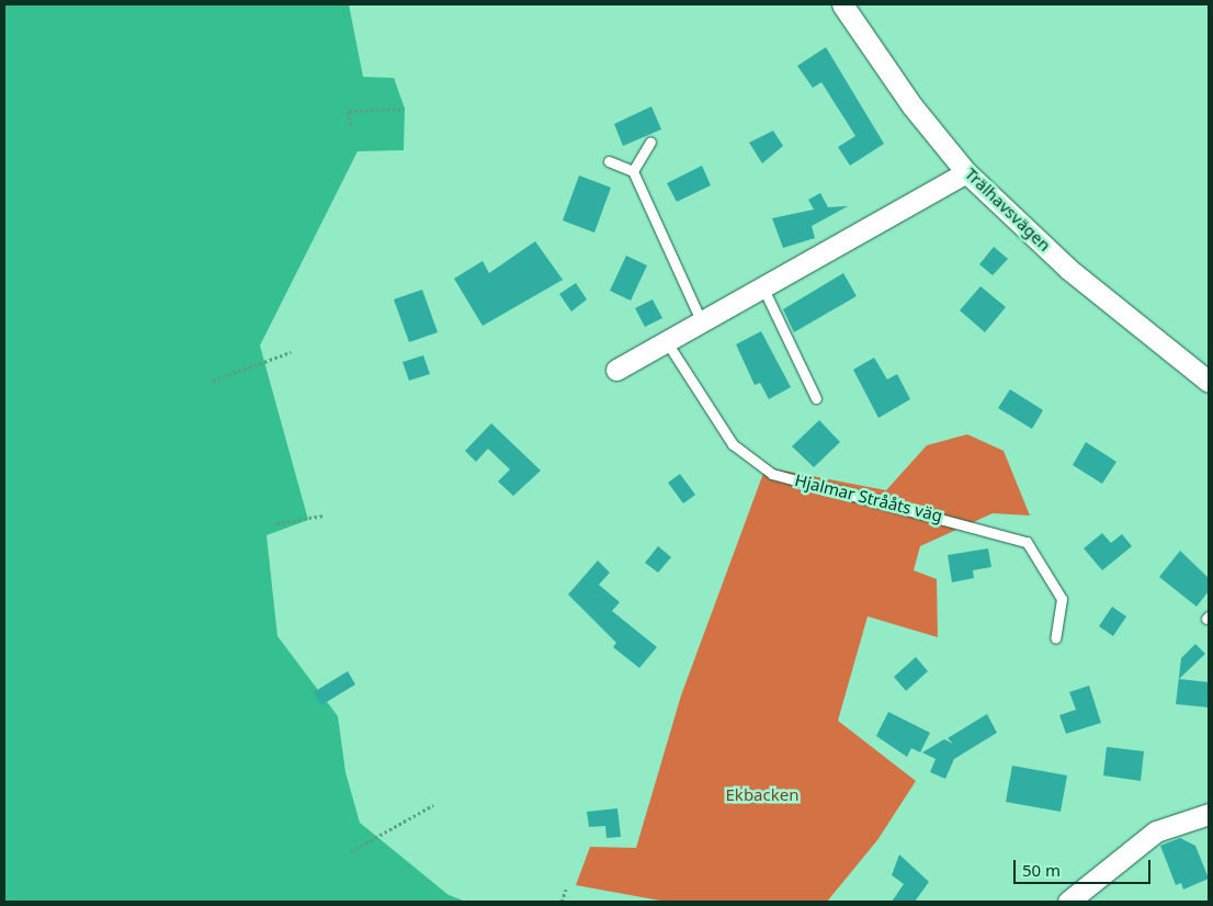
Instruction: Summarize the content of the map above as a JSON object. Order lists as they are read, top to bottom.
{
  "streets": {
    "street": ["Trälhavsvägen"],
    "lane": ["Hjalmar Strååts väg"]
  },
  "parks": ["Ekbacken"],
  "scale_bar": "50 m"
}
